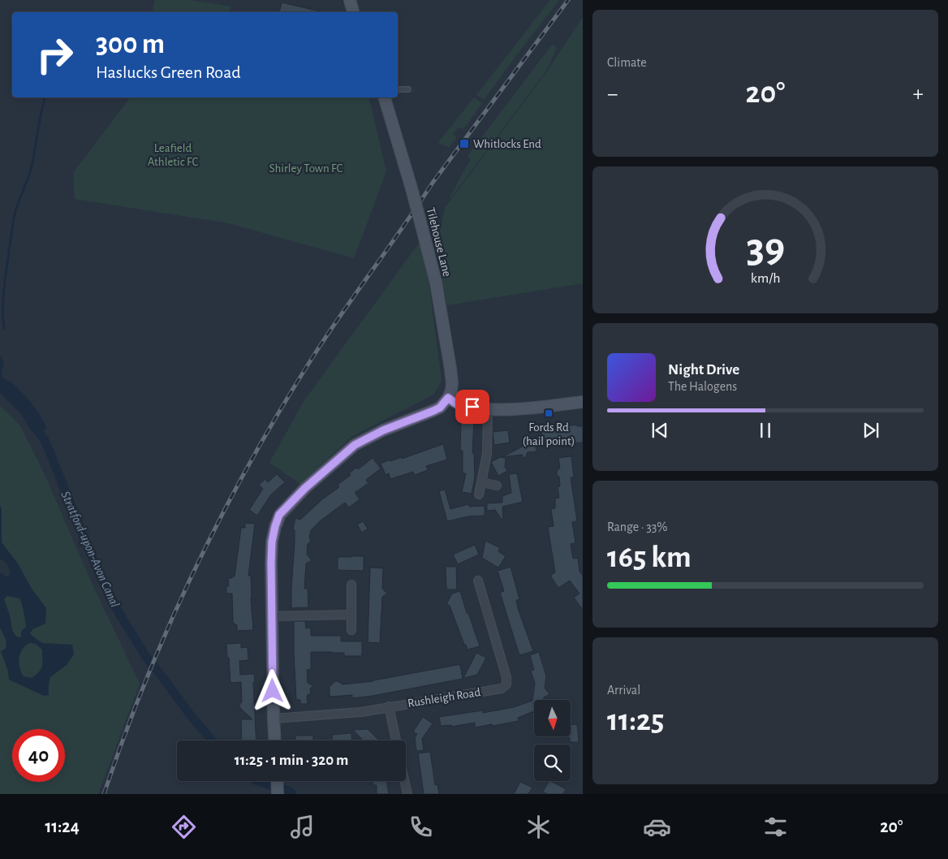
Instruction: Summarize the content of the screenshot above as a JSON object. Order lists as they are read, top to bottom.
{
  "streets": {
    "street": ["Tilehouse Lane", "Rushleigh Road"]
  },
  "water": ["Stratford-upon-Avon Canal"],
  "parks": ["Leafield Athletic FC", "Shirley Town FC"],
  "places": {
    "transit": ["Whitlocks End", "Fords Rd (hail point)"]
  },
  "north": "bottom",
  "page": {
    "tile": [
      "Climate",
      ["Range · 33%", "165 km"],
      ["Arrival", "11:25"]
    ],
    "turn": ["300 m", "Haslucks Green Road"],
    "heat": ["−", "20°", "+"],
    "song": ["Night Drive", "The Halogens"],
    "limit": "40",
    "trip": "11:25 · 1 min · 320 m",
    "tabs": ["11:24", "20°"],
    "gauge": ["39", "km/h"]
  }
}
